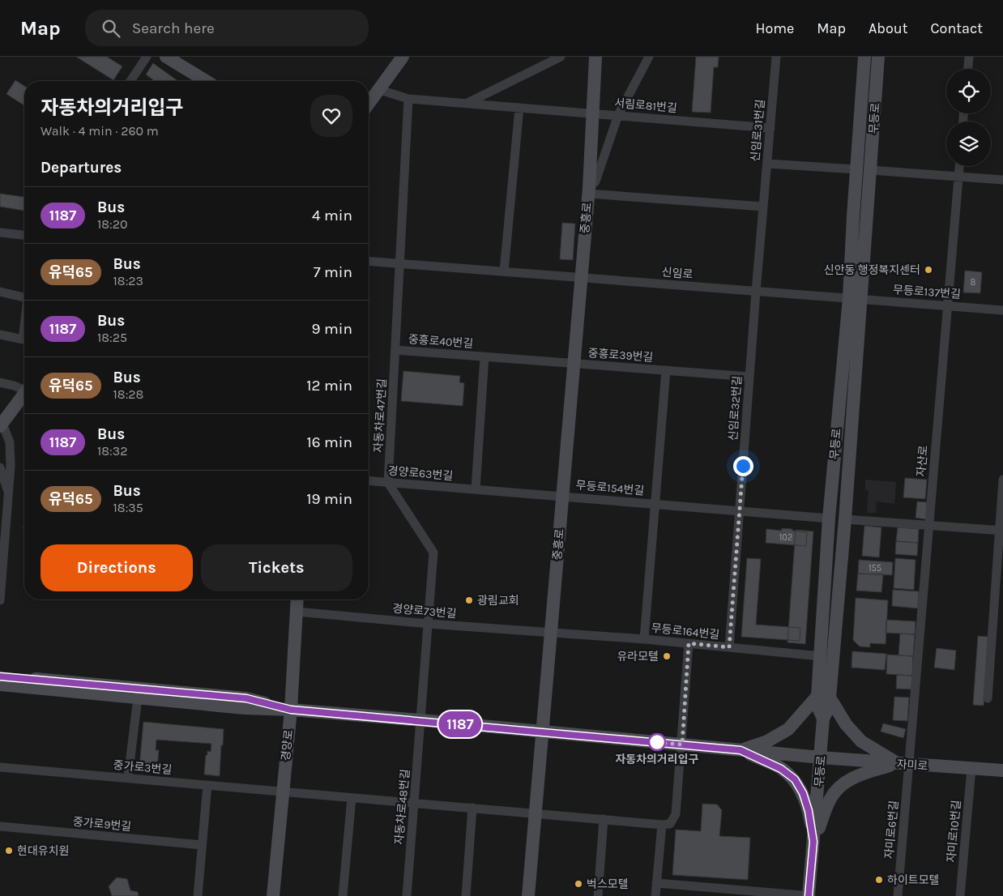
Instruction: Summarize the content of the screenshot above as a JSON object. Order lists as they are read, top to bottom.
{
  "streets": {
    "street": [
      "서림로81번길",
      "무등로",
      "신임로31번길",
      "중흥로",
      "신임로",
      "무등로137번길",
      "중흥로40번길",
      "중흥로39번길",
      "신임로32번길",
      "자동차로47번길",
      "자산로",
      "경양로63번길",
      "무등로154번길",
      "경양로73번길",
      "무등로164번길",
      "경양로",
      "자미로",
      "중가로3번길",
      "자동차로48번길",
      "중가로9번길",
      "자미로6번길",
      "자미로10번길"
    ]
  },
  "crossings": [
    ["서림로81번길", "신임로31번길"],
    ["서림로81번길", "중흥로"],
    ["서림로81번길", "자동차로47번길"],
    ["무등로", "신임로"],
    ["무등로", "무등로137번길"],
    ["무등로", "무등로154번길"],
    ["무등로", "무등로164번길"],
    ["무등로", "자미로"],
    ["신임로31번길", "중흥로"],
    ["신임로31번길", "신임로"],
    ["신임로31번길", "신임로32번길"],
    ["중흥로", "신임로"],
    ["중흥로", "중흥로40번길"],
    ["중흥로", "중흥로39번길"],
    ["중흥로", "경양로63번길"],
    ["중흥로", "무등로154번길"],
    ["중흥로", "경양로73번길"],
    ["중흥로", "무등로164번길"],
    ["중흥로", "자미로"],
    ["중흥로", "중가로3번길"],
    ["신임로", "무등로137번길"],
    ["신임로", "신임로32번길"],
    ["신임로", "자동차로47번길"],
    ["무등로137번길", "자산로"],
    ["중흥로40번길", "중흥로39번길"],
    ["중흥로40번길", "자동차로47번길"],
    ["중흥로40번길", "경양로63번길"],
    ["중흥로39번길", "신임로32번길"],
    ["중흥로39번길", "무등로154번길"],
    ["신임로32번길", "무등로154번길"],
    ["신임로32번길", "무등로164번길"],
    ["자동차로47번길", "경양로63번길"],
    ["자산로", "자미로"],
    ["자산로", "자미로6번길"],
    ["경양로63번길", "무등로154번길"],
    ["무등로154번길", "무등로164번길"],
    ["경양로73번길", "무등로164번길"],
    ["경양로73번길", "경양로"],
    ["경양로", "자미로"],
    ["경양로", "중가로3번길"],
    ["자미로", "자동차로48번길"],
    ["자미로", "자미로6번길"],
    ["자미로", "자미로10번길"],
    ["중가로3번길", "자동차로48번길"]
  ],
  "places": [
    "신안동 행정복지센터",
    "광림교회",
    "유라모텔",
    "자동차의거리입구",
    "현대유치원",
    "하이트모텔",
    "벅스모텔"
  ],
  "lines": ["bus line 1187"],
  "house_numbers": ["8", "102", "155"],
  "page": {
    "header": "Map",
    "search": "Search here",
    "nav": [
      "Home",
      "Map",
      "About",
      "Contact"
    ],
    "on_map": "1187",
    "heading": [
      ["자동차의거리입구", "Walk · 4 min · 260 m"],
      "Departures"
    ],
    "list": [
      {
        "mark": "1187",
        "name": "Bus",
        "note": "18:20",
        "value": "4 min"
      },
      {
        "mark": "유덕65",
        "name": "Bus",
        "note": "18:23",
        "value": "7 min"
      },
      {
        "mark": "1187",
        "name": "Bus",
        "note": "18:25",
        "value": "9 min"
      },
      {
        "mark": "유덕65",
        "name": "Bus",
        "note": "18:28",
        "value": "12 min"
      },
      {
        "mark": "1187",
        "name": "Bus",
        "note": "18:32",
        "value": "16 min"
      },
      {
        "mark": "유덕65",
        "name": "Bus",
        "note": "18:35",
        "value": "19 min"
      }
    ],
    "buttons": ["Directions", "Tickets"]
  }
}
